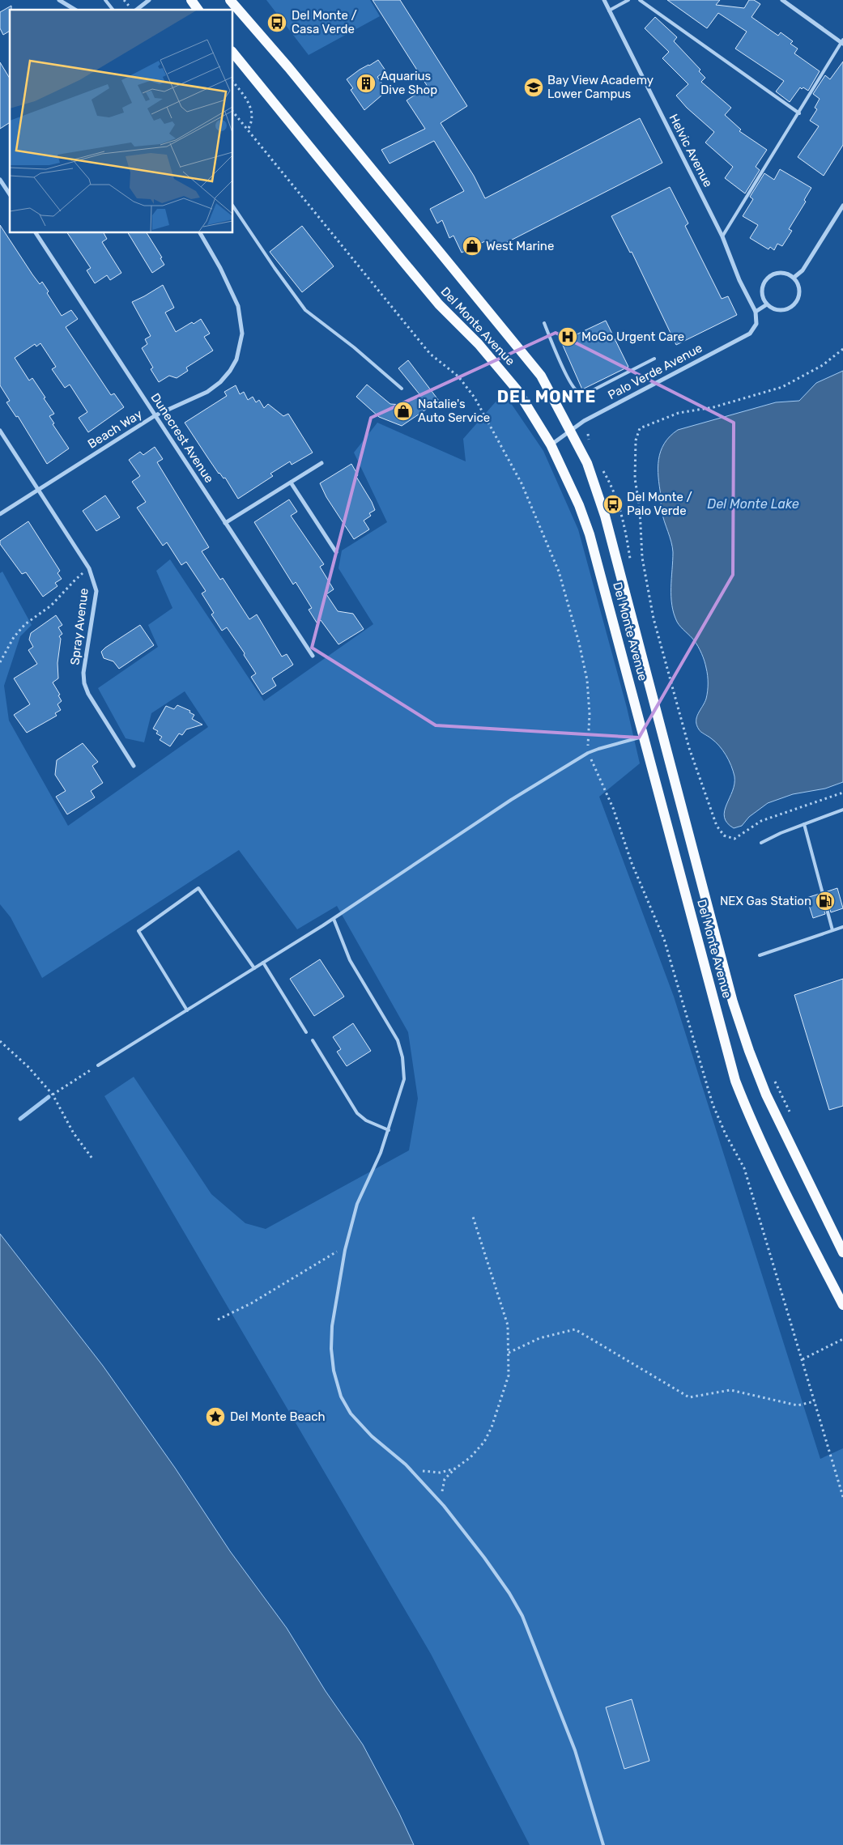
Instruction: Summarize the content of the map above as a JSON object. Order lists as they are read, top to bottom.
{
  "streets": {
    "main road": ["Del Monte Avenue"],
    "street": [
      "Helvic Avenue",
      "Palo Verde Avenue",
      "Beach Way",
      "Dunecrest Avenue",
      "Spray Avenue"
    ]
  },
  "crossings": [
    ["Helvic Avenue", "Palo Verde Avenue"],
    ["Del Monte Avenue", "Palo Verde Avenue"],
    ["Beach Way", "Dunecrest Avenue"],
    ["Beach Way", "Spray Avenue"]
  ],
  "districts": ["DEL MONTE"],
  "water": ["Del Monte Lake"],
  "places": {
    "bus stop": ["Del Monte / Casa Verde", "Del Monte / Palo Verde"],
    "building": ["Aquarius Dive Shop"],
    "school or university": ["Bay View Academy Lower Campus"],
    "shop": ["West Marine", "Natalie's Auto Service"],
    "hospital": ["MoGo Urgent Care"],
    "fuel station": ["NEX Gas Station"],
    "place": ["Del Monte Beach"]
  }
}
